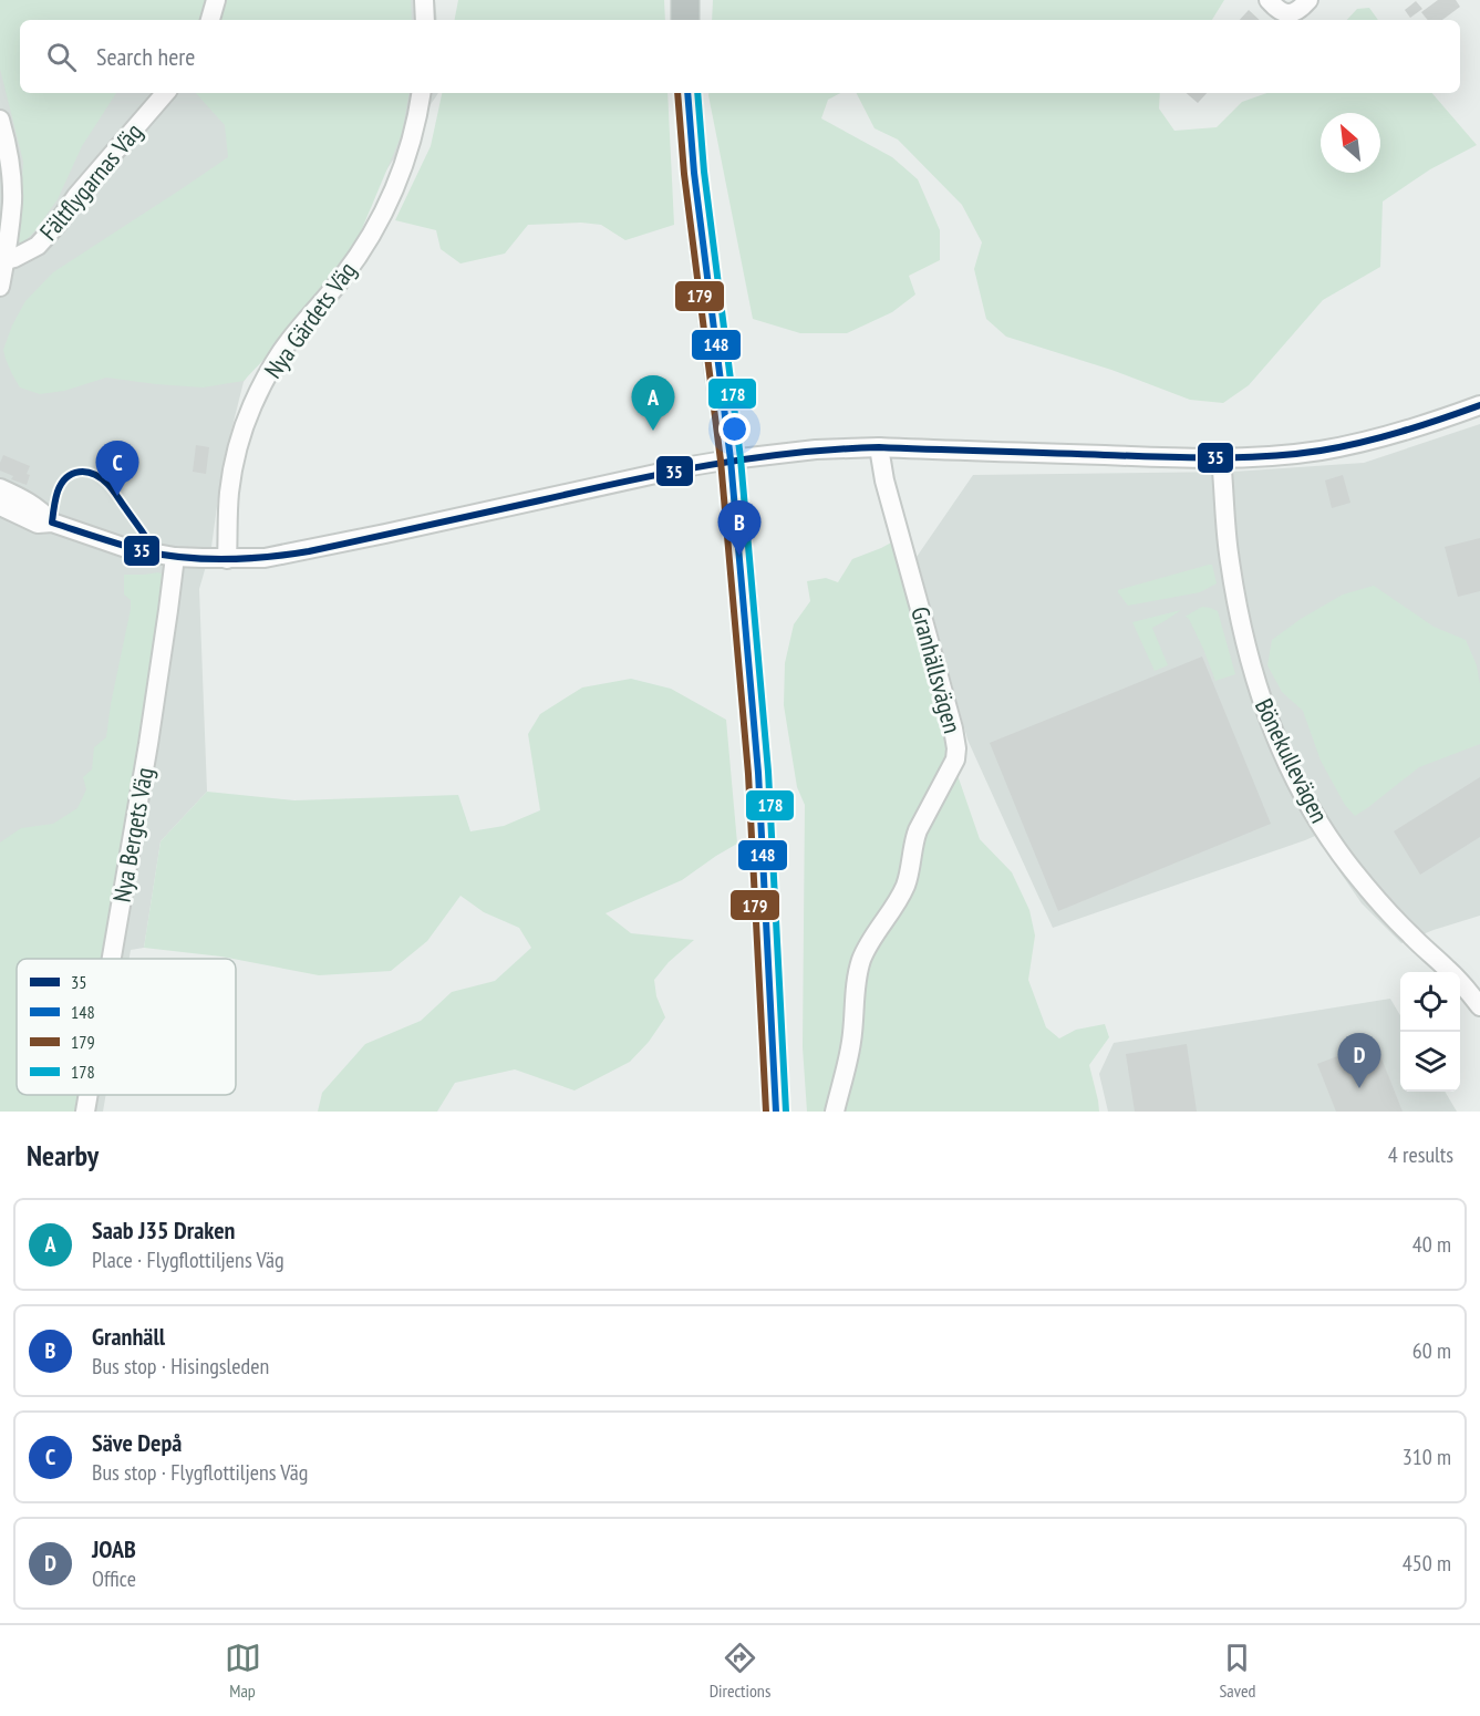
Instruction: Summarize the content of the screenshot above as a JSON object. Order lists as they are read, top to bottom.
{
  "streets": {
    "street": [
      "Fältflygarnas Väg",
      "Nya Gärdets Väg",
      "Granhällsvägen",
      "Bönekullevägen",
      "Nya Bergets Väg"
    ]
  },
  "lines": [
    "transit line 148",
    "transit line 179",
    "transit line 178",
    "transit line 35"
  ],
  "legend": [
    "35",
    "148",
    "179",
    "178"
  ],
  "north": "top left",
  "page": {
    "search": "Search here",
    "pins": [
      "A",
      "C",
      "B",
      "D"
    ],
    "heading": ["Nearby", "4 results"],
    "list": [
      {
        "mark": "A",
        "name": "Saab J35 Draken",
        "note": "Place · Flygflottiljens Väg",
        "value": "40 m"
      },
      {
        "mark": "B",
        "name": "Granhäll",
        "note": "Bus stop · Hisingsleden",
        "value": "60 m"
      },
      {
        "mark": "C",
        "name": "Säve Depå",
        "note": "Bus stop · Flygflottiljens Väg",
        "value": "310 m"
      },
      {
        "mark": "D",
        "name": "JOAB",
        "note": "Office",
        "value": "450 m"
      }
    ],
    "nav": ["Map", "Directions", "Saved"]
  }
}
